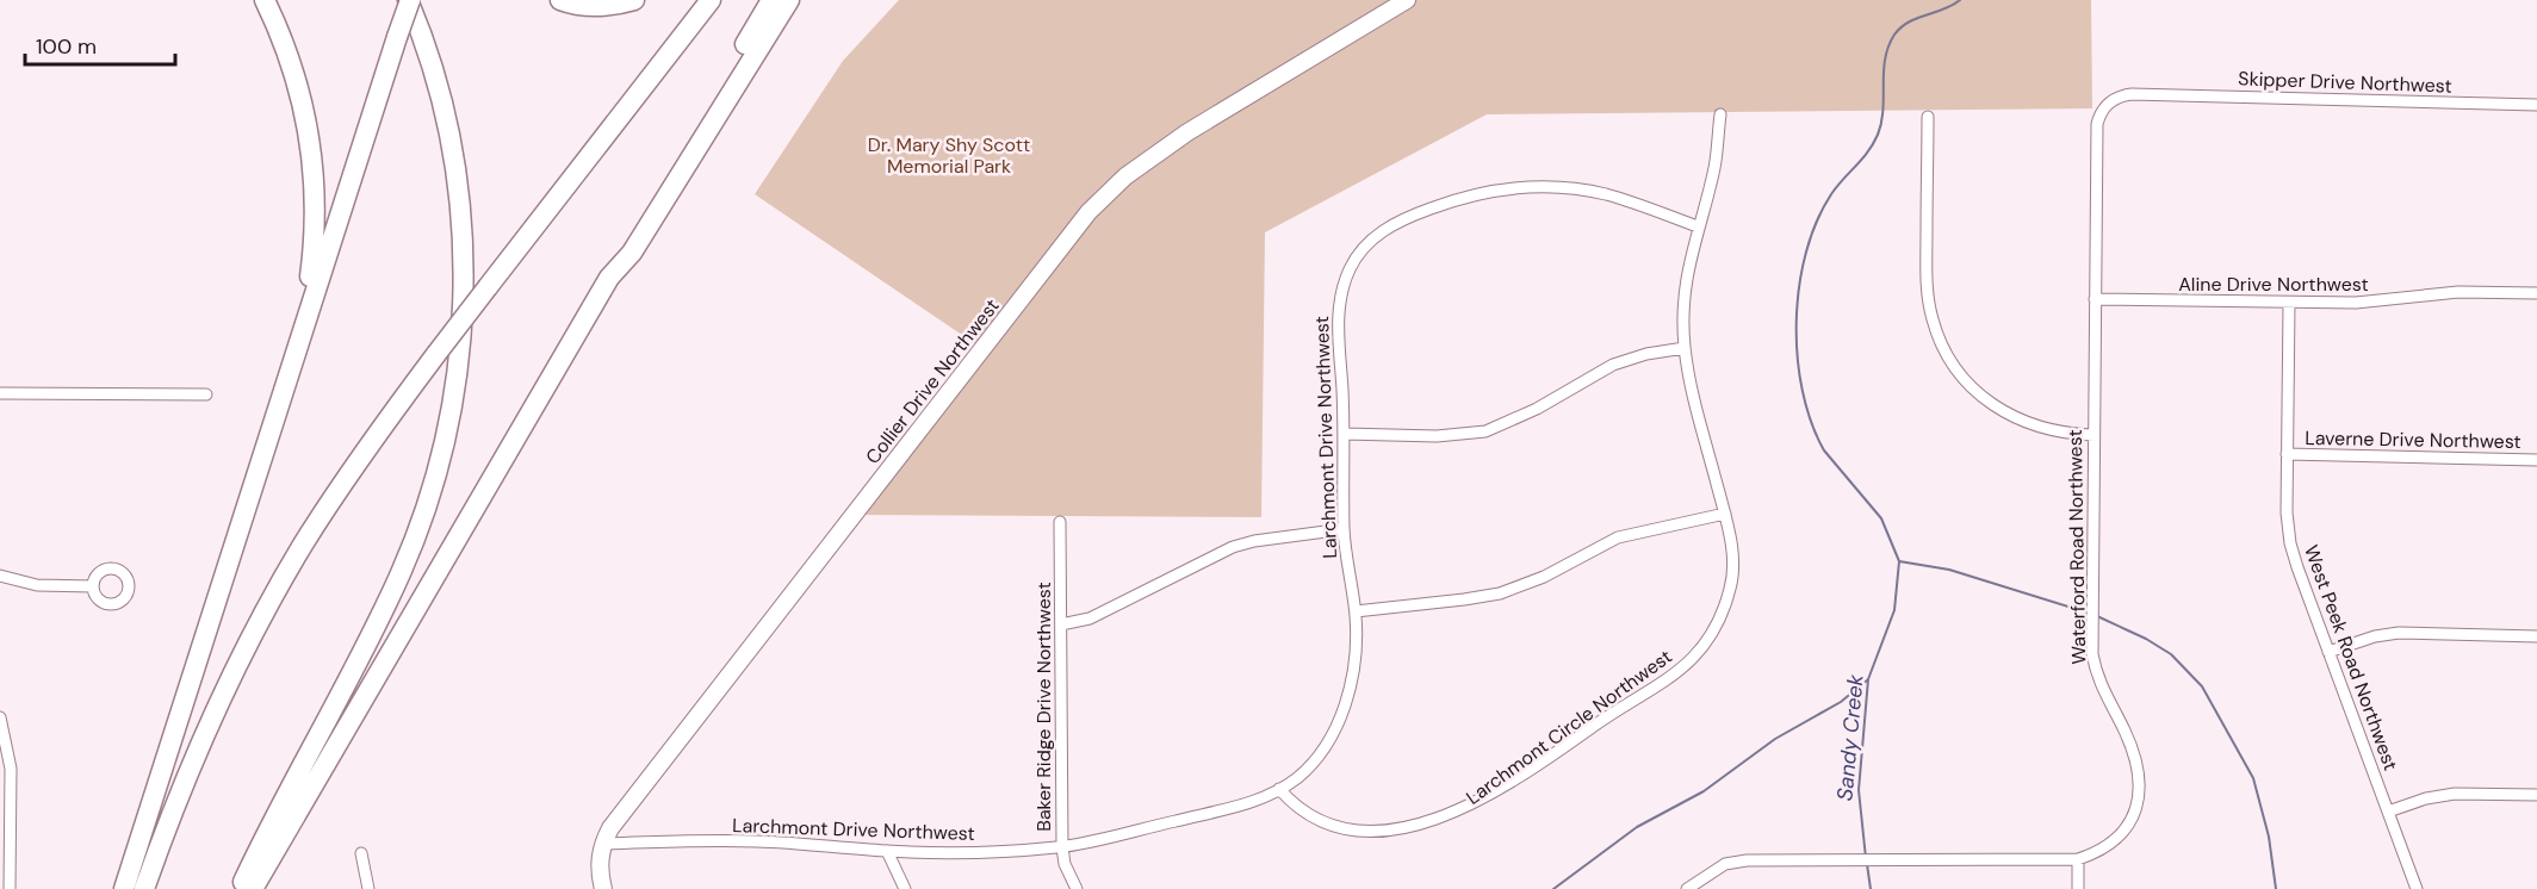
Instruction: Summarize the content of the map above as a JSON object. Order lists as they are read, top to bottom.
{
  "streets": {
    "main road": ["Collier Drive Northwest"],
    "street": [
      "Skipper Drive Northwest",
      "Aline Drive Northwest",
      "Larchmont Drive Northwest",
      "Laverne Drive Northwest",
      "Waterford Road Northwest",
      "West Peek Road Northwest",
      "Baker Ridge Drive Northwest",
      "Larchmont Circle Northwest"
    ]
  },
  "crossings": [
    ["Skipper Drive Northwest", "Waterford Road Northwest"],
    ["Aline Drive Northwest", "Waterford Road Northwest"],
    ["Aline Drive Northwest", "West Peek Road Northwest"],
    ["Collier Drive Northwest", "Larchmont Drive Northwest"],
    ["Larchmont Drive Northwest", "Baker Ridge Drive Northwest"],
    ["Larchmont Drive Northwest", "Larchmont Circle Northwest"],
    ["Laverne Drive Northwest", "West Peek Road Northwest"]
  ],
  "water": ["Sandy Creek"],
  "parks": ["Dr. Mary Shy Scott Memorial Park"],
  "scale_bar": "100 m"
}
